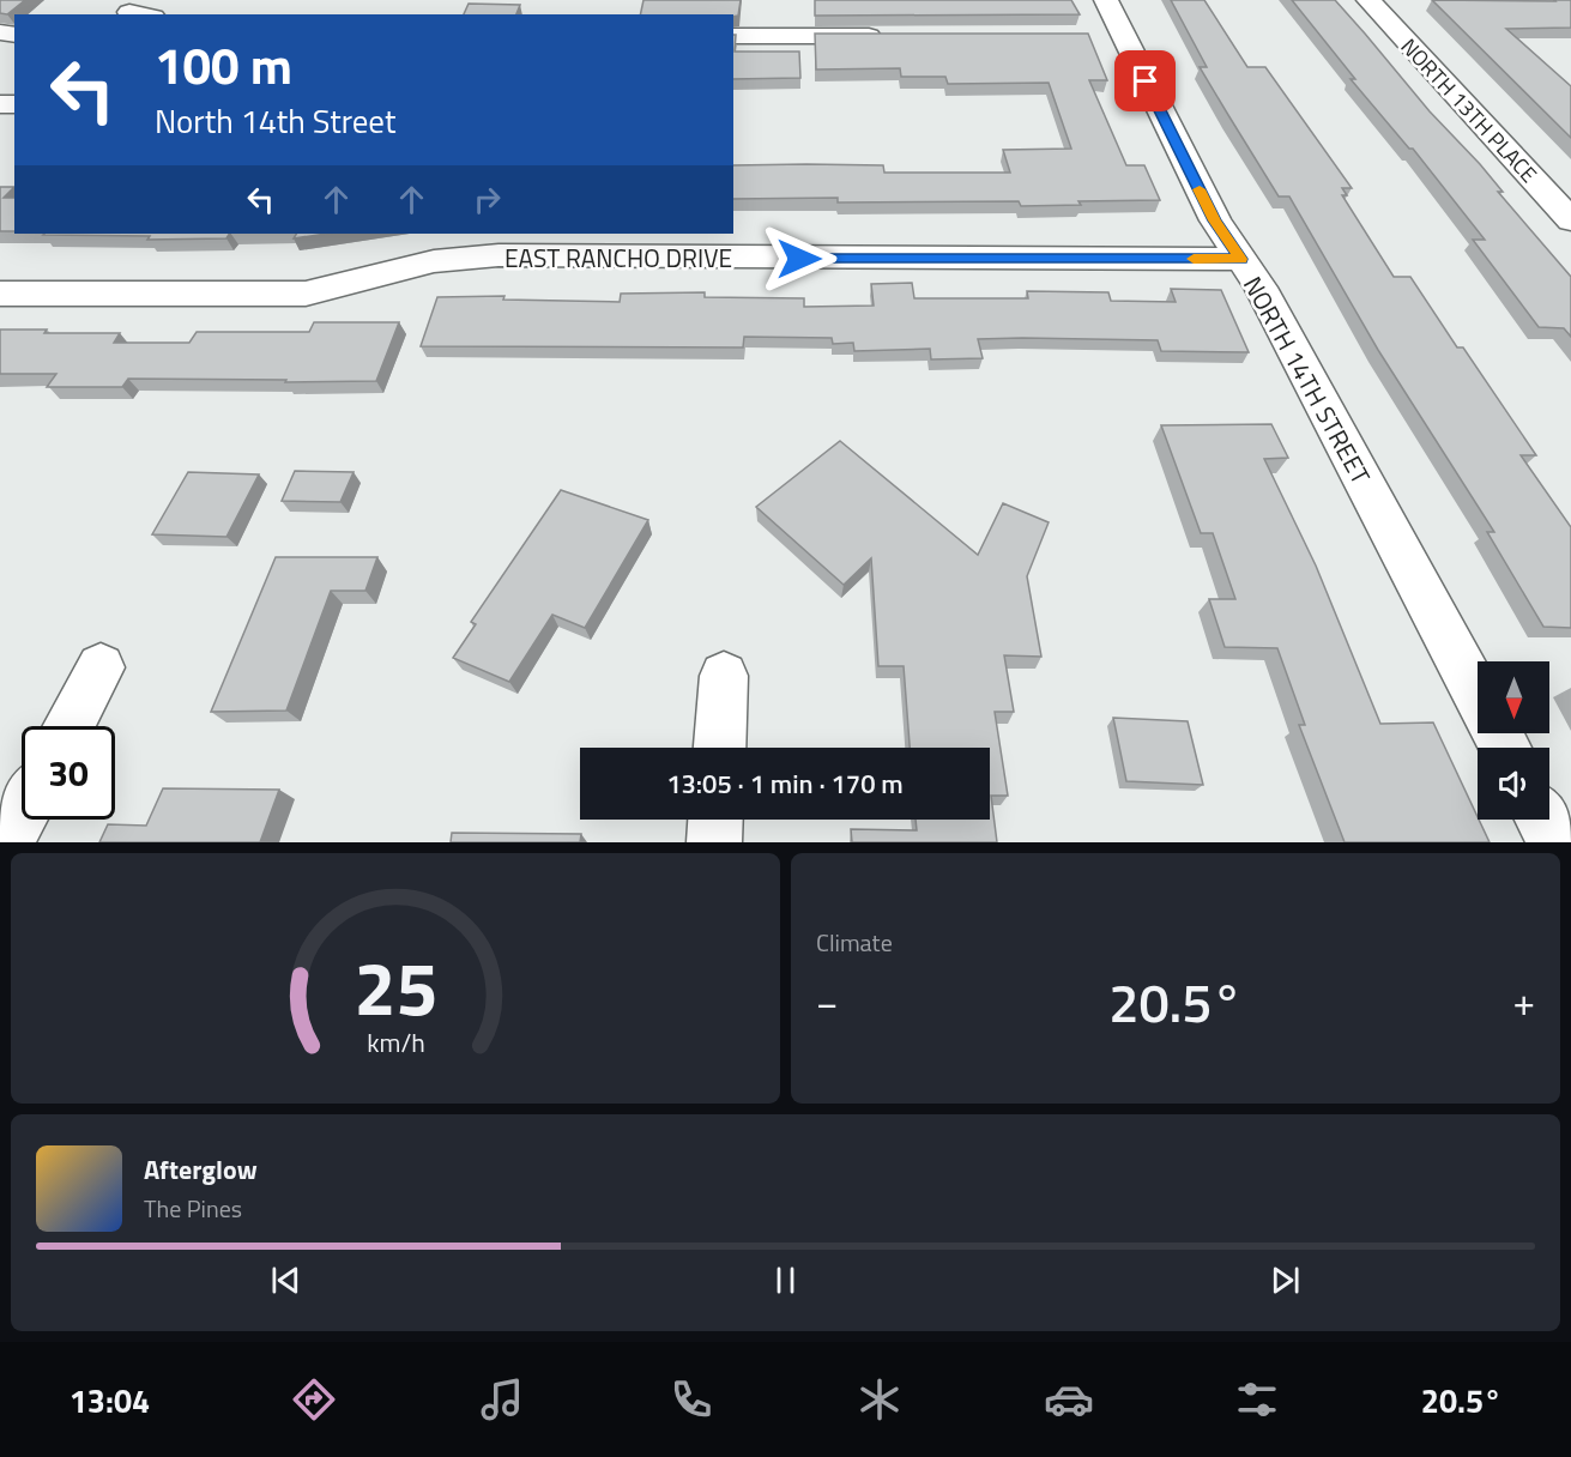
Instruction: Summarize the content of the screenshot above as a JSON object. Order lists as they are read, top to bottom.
{
  "streets": {
    "street": ["NORTH 13TH PLACE", "EAST RANCHO DRIVE", "NORTH 14TH STREET"]
  },
  "crossings": [
    ["EAST RANCHO DRIVE", "NORTH 14TH STREET"]
  ],
  "north": "bottom",
  "page": {
    "turn": ["100 m", "North 14th Street"],
    "limit": "30",
    "trip": "13:05 · 1 min · 170 m",
    "tile": "Climate",
    "heat": ["−", "20.5°", "+"],
    "song": ["Afterglow", "The Pines"],
    "tabs": ["13:04", "20.5°"],
    "gauge": ["25", "km/h"]
  }
}
